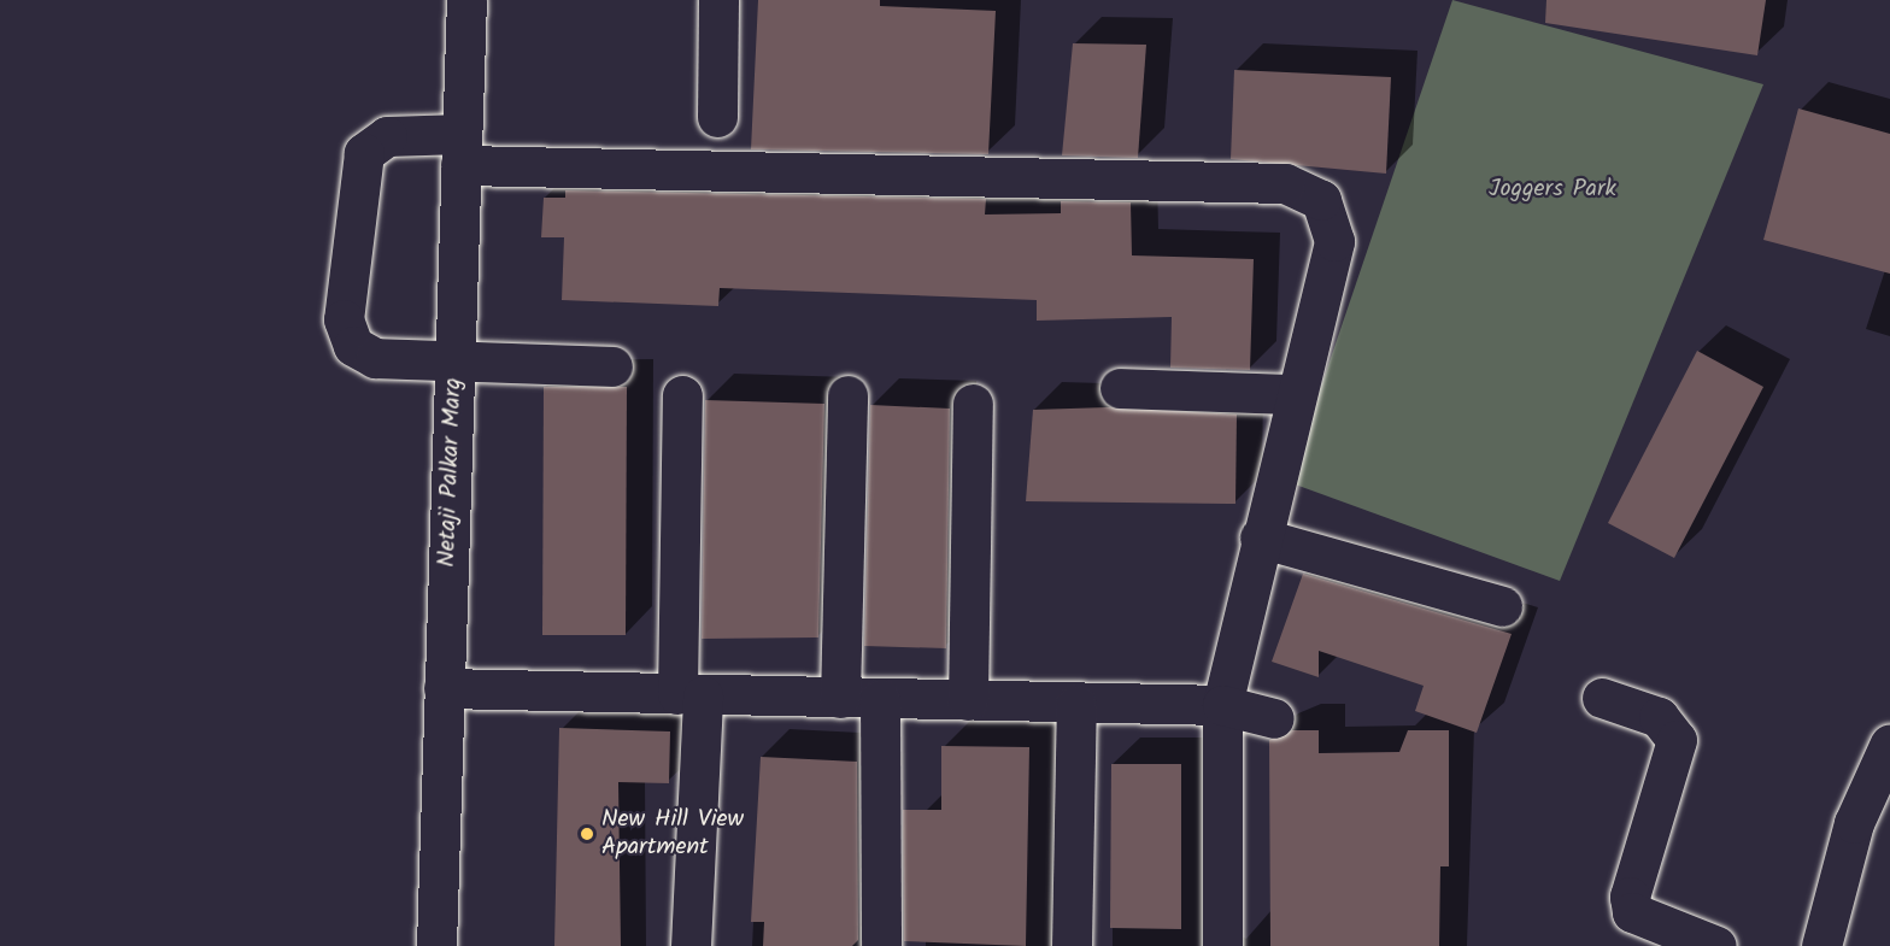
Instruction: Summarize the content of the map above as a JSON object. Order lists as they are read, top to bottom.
{
  "streets": {
    "street": ["Netaji Palkar Marg"]
  },
  "parks": ["Joggers Park"],
  "places": ["New Hill View Apartment"]
}
